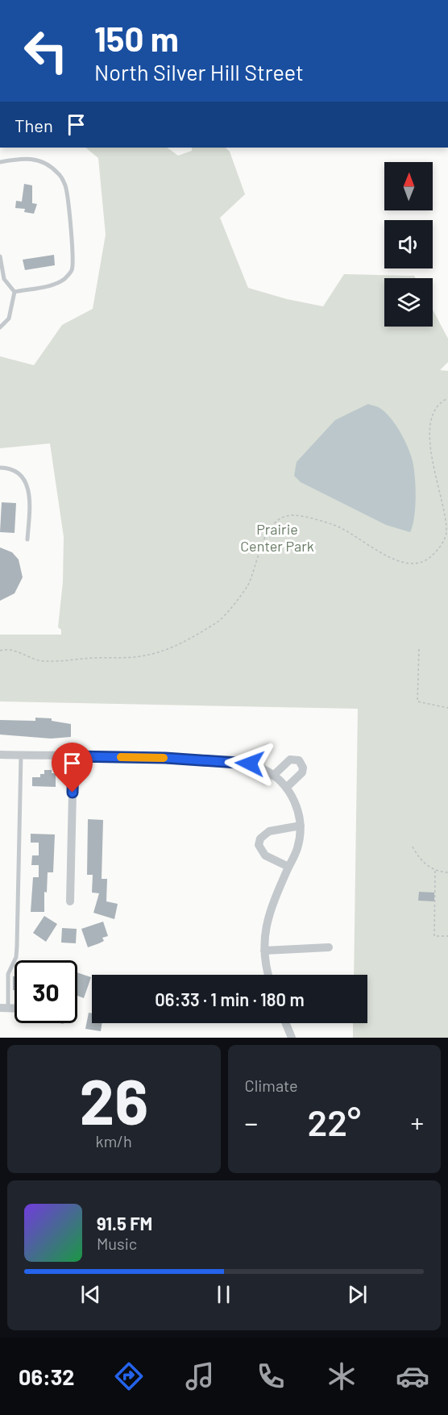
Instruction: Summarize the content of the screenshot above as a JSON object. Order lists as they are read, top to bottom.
{
  "parks": ["Prairie Center Park"],
  "north": "top",
  "page": {
    "turn": ["150 m", "North Silver Hill Street"],
    "then": "Then",
    "limit": "30",
    "trip": "06:33 · 1 min · 180 m",
    "tile": [
      ["26", "km/h"],
      "Climate"
    ],
    "heat": ["−", "22°", "+"],
    "song": ["91.5 FM", "Music"],
    "tabs": "06:32"
  }
}
